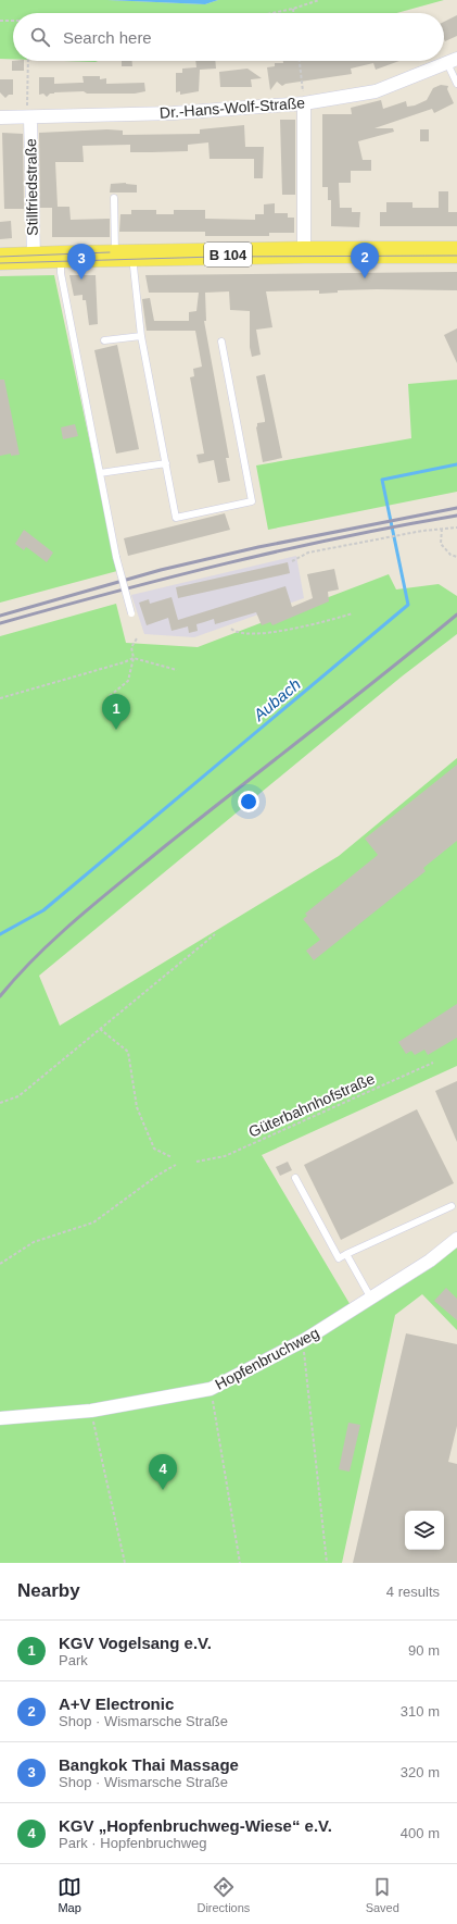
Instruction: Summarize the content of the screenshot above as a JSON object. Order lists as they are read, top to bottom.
{
  "streets": {
    "main road": ["B 104"],
    "street": ["Dr.-Hans-Wolf-Straße", "Stillfriedstraße", "Hopfenbruchweg"],
    "path": ["Güterbahnhofstraße"]
  },
  "crossings": [
    ["Dr.-Hans-Wolf-Straße", "Stillfriedstraße"],
    ["Stillfriedstraße", "B 104"]
  ],
  "water": ["Aubach"],
  "page": {
    "search": "Search here",
    "pins": [
      "2",
      "3",
      "1",
      "4"
    ],
    "heading": ["Nearby", "4 results"],
    "list": [
      {
        "mark": "1",
        "name": "KGV Vogelsang e.V.",
        "note": "Park",
        "value": "90 m"
      },
      {
        "mark": "2",
        "name": "A+V Electronic",
        "note": "Shop · Wismarsche Straße",
        "value": "310 m"
      },
      {
        "mark": "3",
        "name": "Bangkok Thai Massage",
        "note": "Shop · Wismarsche Straße",
        "value": "320 m"
      },
      {
        "mark": "4",
        "name": "KGV „Hopfenbruchweg-Wiese“ e.V.",
        "note": "Park · Hopfenbruchweg",
        "value": "400 m"
      }
    ],
    "nav": ["Map", "Directions", "Saved"]
  }
}
